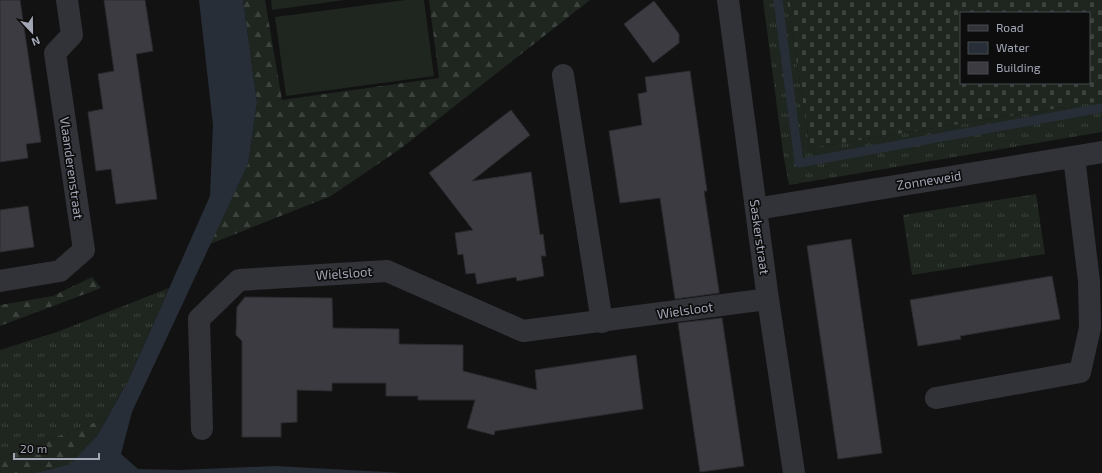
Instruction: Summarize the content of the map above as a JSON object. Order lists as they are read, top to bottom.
{
  "streets": {
    "street": [
      "Vlaanderenstraat",
      "Zonneweid",
      "Saskerstraat",
      "Wielsloot"
    ]
  },
  "crossings": [
    ["Zonneweid", "Saskerstraat"],
    ["Saskerstraat", "Wielsloot"]
  ],
  "legend": ["Road", "Water", "Building"],
  "scale_bar": "20 m",
  "north": "bottom"
}
